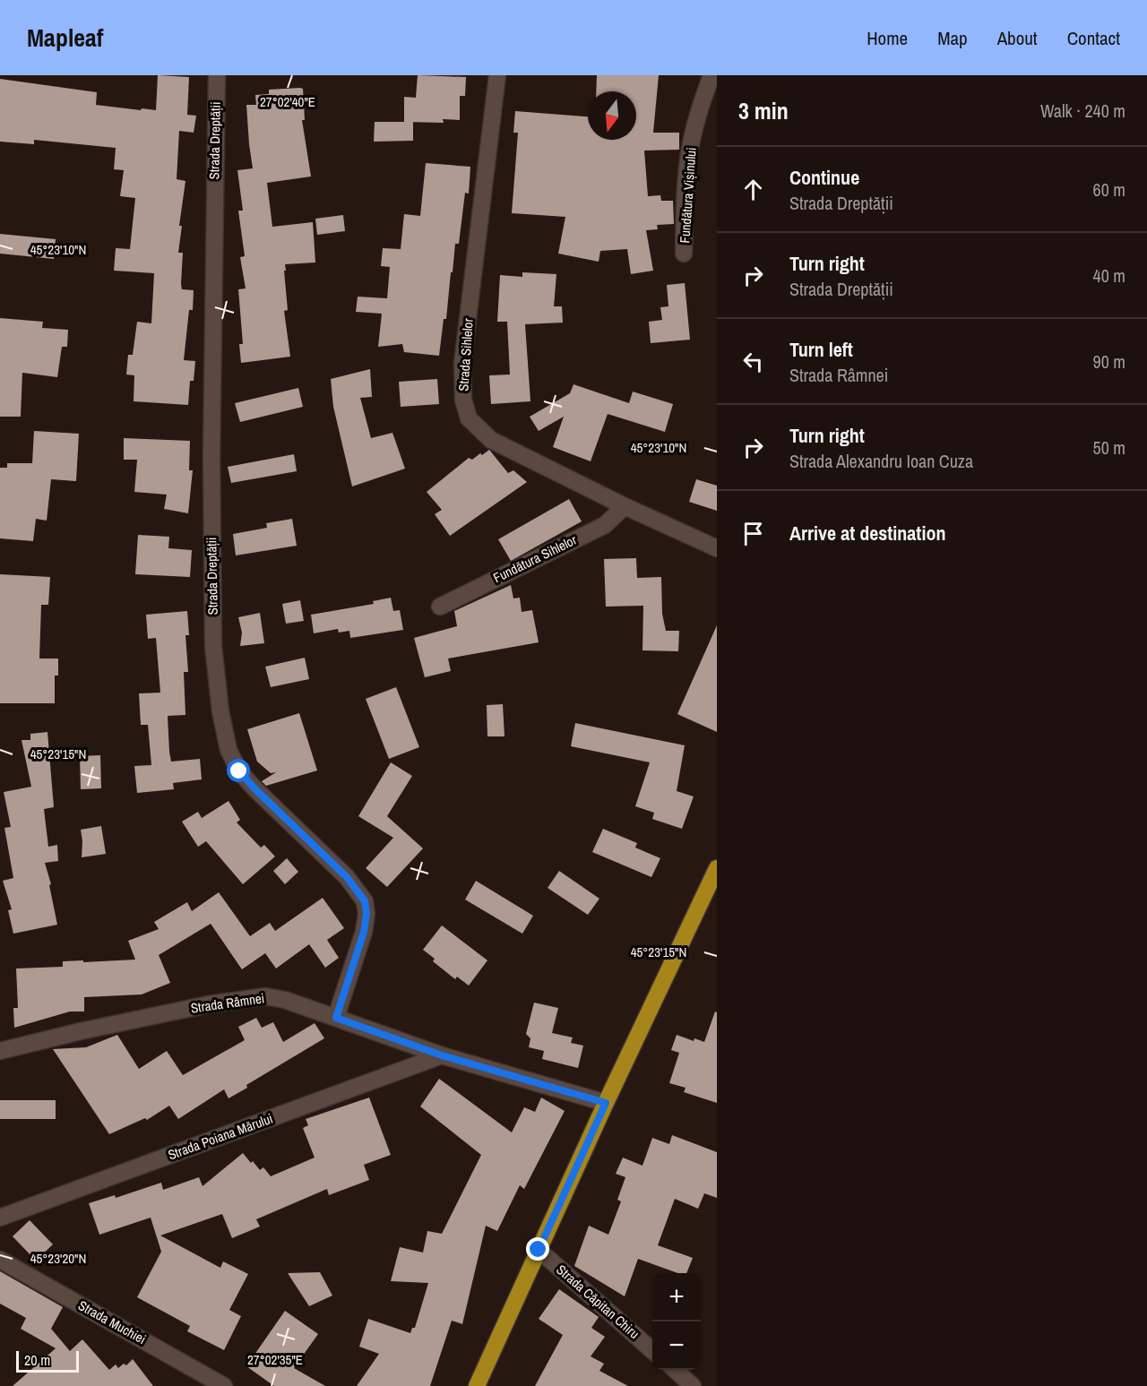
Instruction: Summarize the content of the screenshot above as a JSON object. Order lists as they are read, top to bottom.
{
  "streets": {
    "street": [
      "Strada Dreptății",
      "Fundătura Vișinului",
      "Strada Sihlelor",
      "Fundătura Sihlelor",
      "Strada Râmnei",
      "Strada Poiana Mărului",
      "Strada Căpitan Chiru",
      "Strada Muchiei"
    ]
  },
  "crossings": [
    ["Strada Dreptății", "Strada Râmnei"],
    ["Strada Sihlelor", "Fundătura Sihlelor"],
    ["Strada Râmnei", "Strada Poiana Mărului"]
  ],
  "scale_bar": "20 m",
  "north": "bottom",
  "page": {
    "header": "Mapleaf",
    "nav": [
      "Home",
      "Map",
      "About",
      "Contact"
    ],
    "heading": ["3 min", "Walk · 240 m"],
    "list": [
      ["Continue", "Strada Dreptății", "60 m"],
      ["Turn right", "Strada Dreptății", "40 m"],
      ["Turn left", "Strada Râmnei", "90 m"],
      ["Turn right", "Strada Alexandru Ioan Cuza", "50 m"],
      "Arrive at destination"
    ],
    "map_buttons": ["+", "−"],
    "scale": "20 m"
  },
  "coordinates": [
    "27°02'40\"E",
    "45°23'10\"N",
    "45°23'15\"N",
    "45°23'20\"N",
    "27°02'35\"E"
  ]
}
